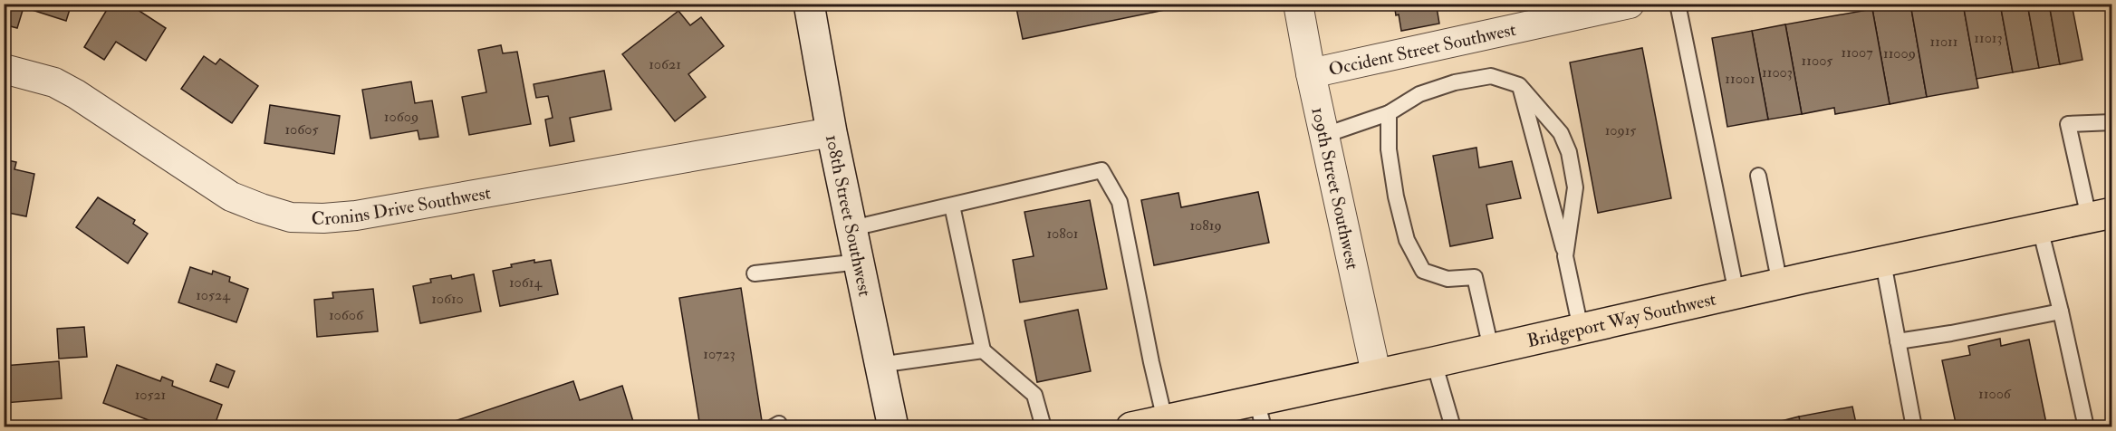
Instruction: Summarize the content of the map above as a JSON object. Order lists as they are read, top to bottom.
{
  "streets": {
    "main road": ["Bridgeport Way Southwest"],
    "street": [
      "Occident Street Southwest",
      "109th Street Southwest",
      "Cronins Drive Southwest",
      "108th Street Southwest"
    ]
  },
  "crossings": [
    ["Occident Street Southwest", "109th Street Southwest"],
    ["109th Street Southwest", "Bridgeport Way Southwest"],
    ["Cronins Drive Southwest", "108th Street Southwest"]
  ],
  "house_numbers": [
    "11013",
    "11011",
    "11007",
    "11009",
    "11005",
    "10621",
    "11003",
    "11001",
    "10609",
    "10605",
    "10915",
    "10819",
    "10801",
    "10614",
    "10524",
    "10610",
    "10606",
    "10723",
    "11006",
    "10521"
  ]
}
